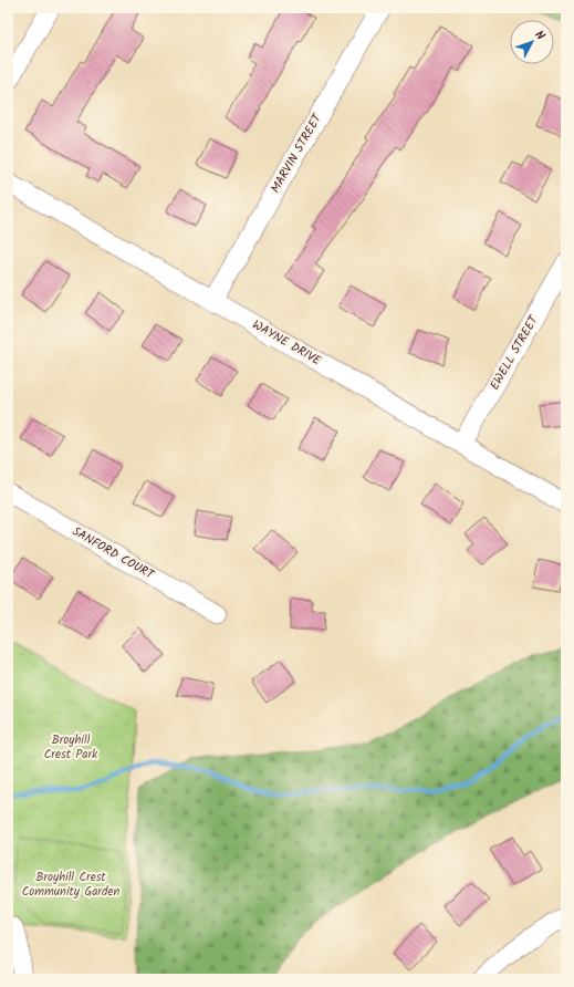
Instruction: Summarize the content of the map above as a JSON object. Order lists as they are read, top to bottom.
{
  "streets": {
    "street": [
      "MARVIN STREET",
      "WAYNE DRIVE",
      "EWELL STREET",
      "SANFORD COURT"
    ]
  },
  "crossings": [
    ["MARVIN STREET", "WAYNE DRIVE"],
    ["WAYNE DRIVE", "EWELL STREET"]
  ],
  "parks": ["Broyhill Crest Park", "Broyhill Crest Community Garden"],
  "north": "top right"
}
